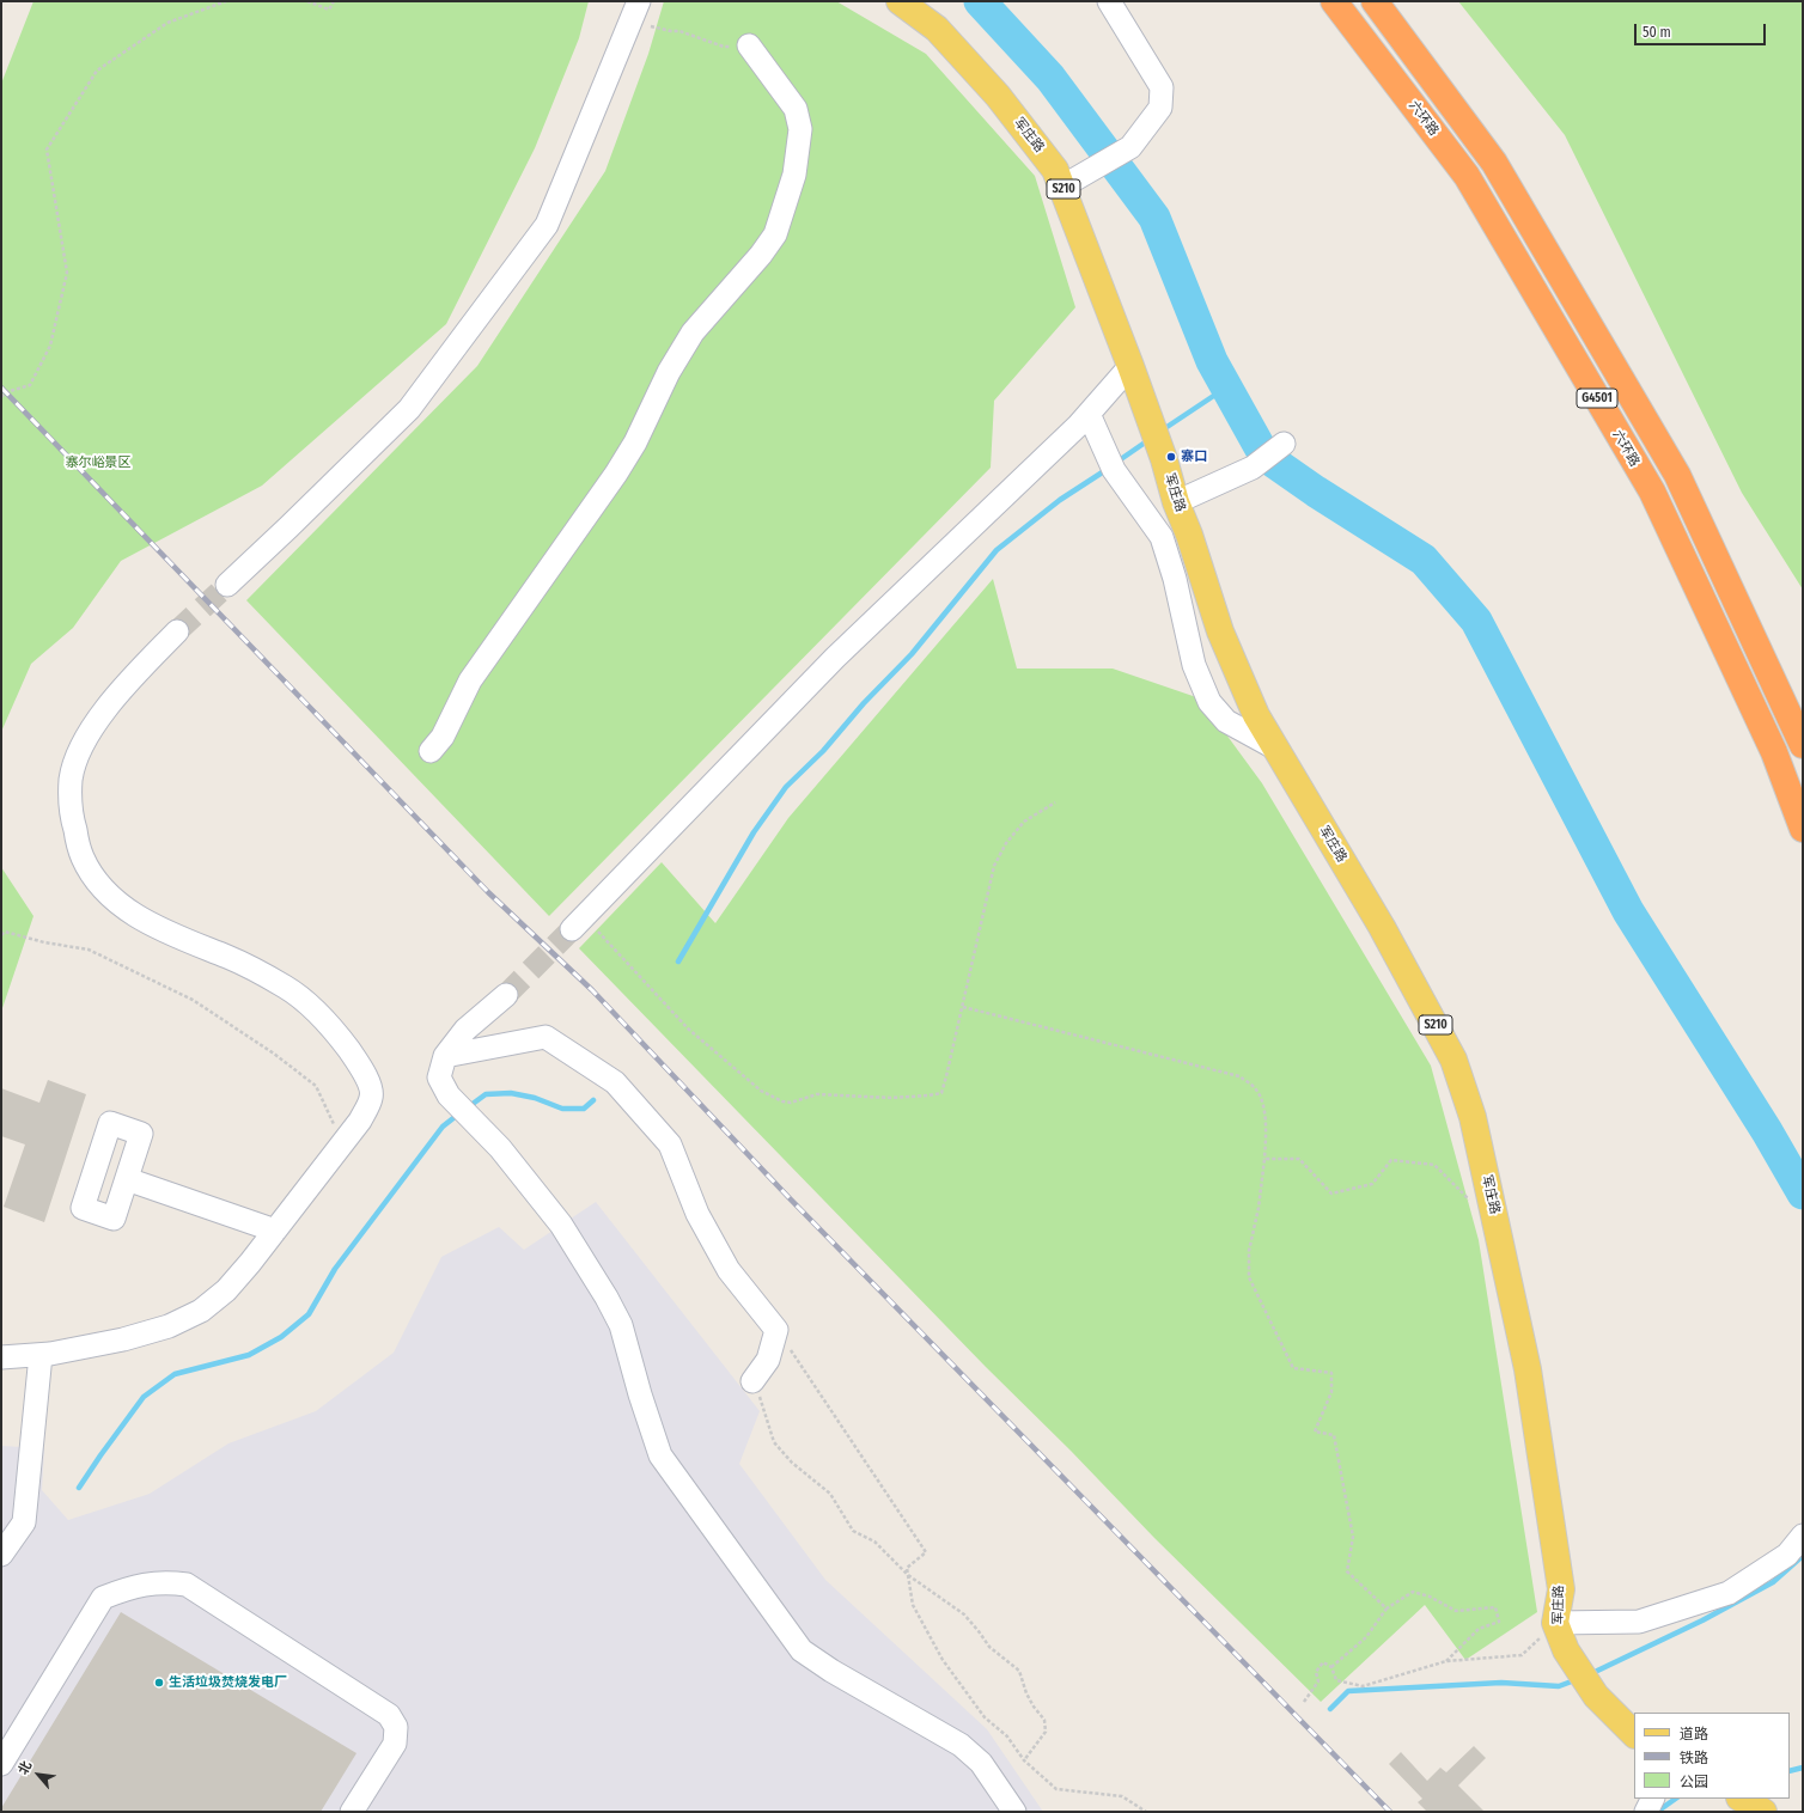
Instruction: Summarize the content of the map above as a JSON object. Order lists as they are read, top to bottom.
{
  "streets": {
    "highway": ["六环路", "G4501"],
    "main road": ["军庄路", "S210"]
  },
  "parks": ["寨尔峪景区"],
  "places": ["寨口", "生活垃圾焚烧发电厂"],
  "legend": ["道路", "铁路", "公园"],
  "scale_bar": "50 m",
  "north": "top left"
}
